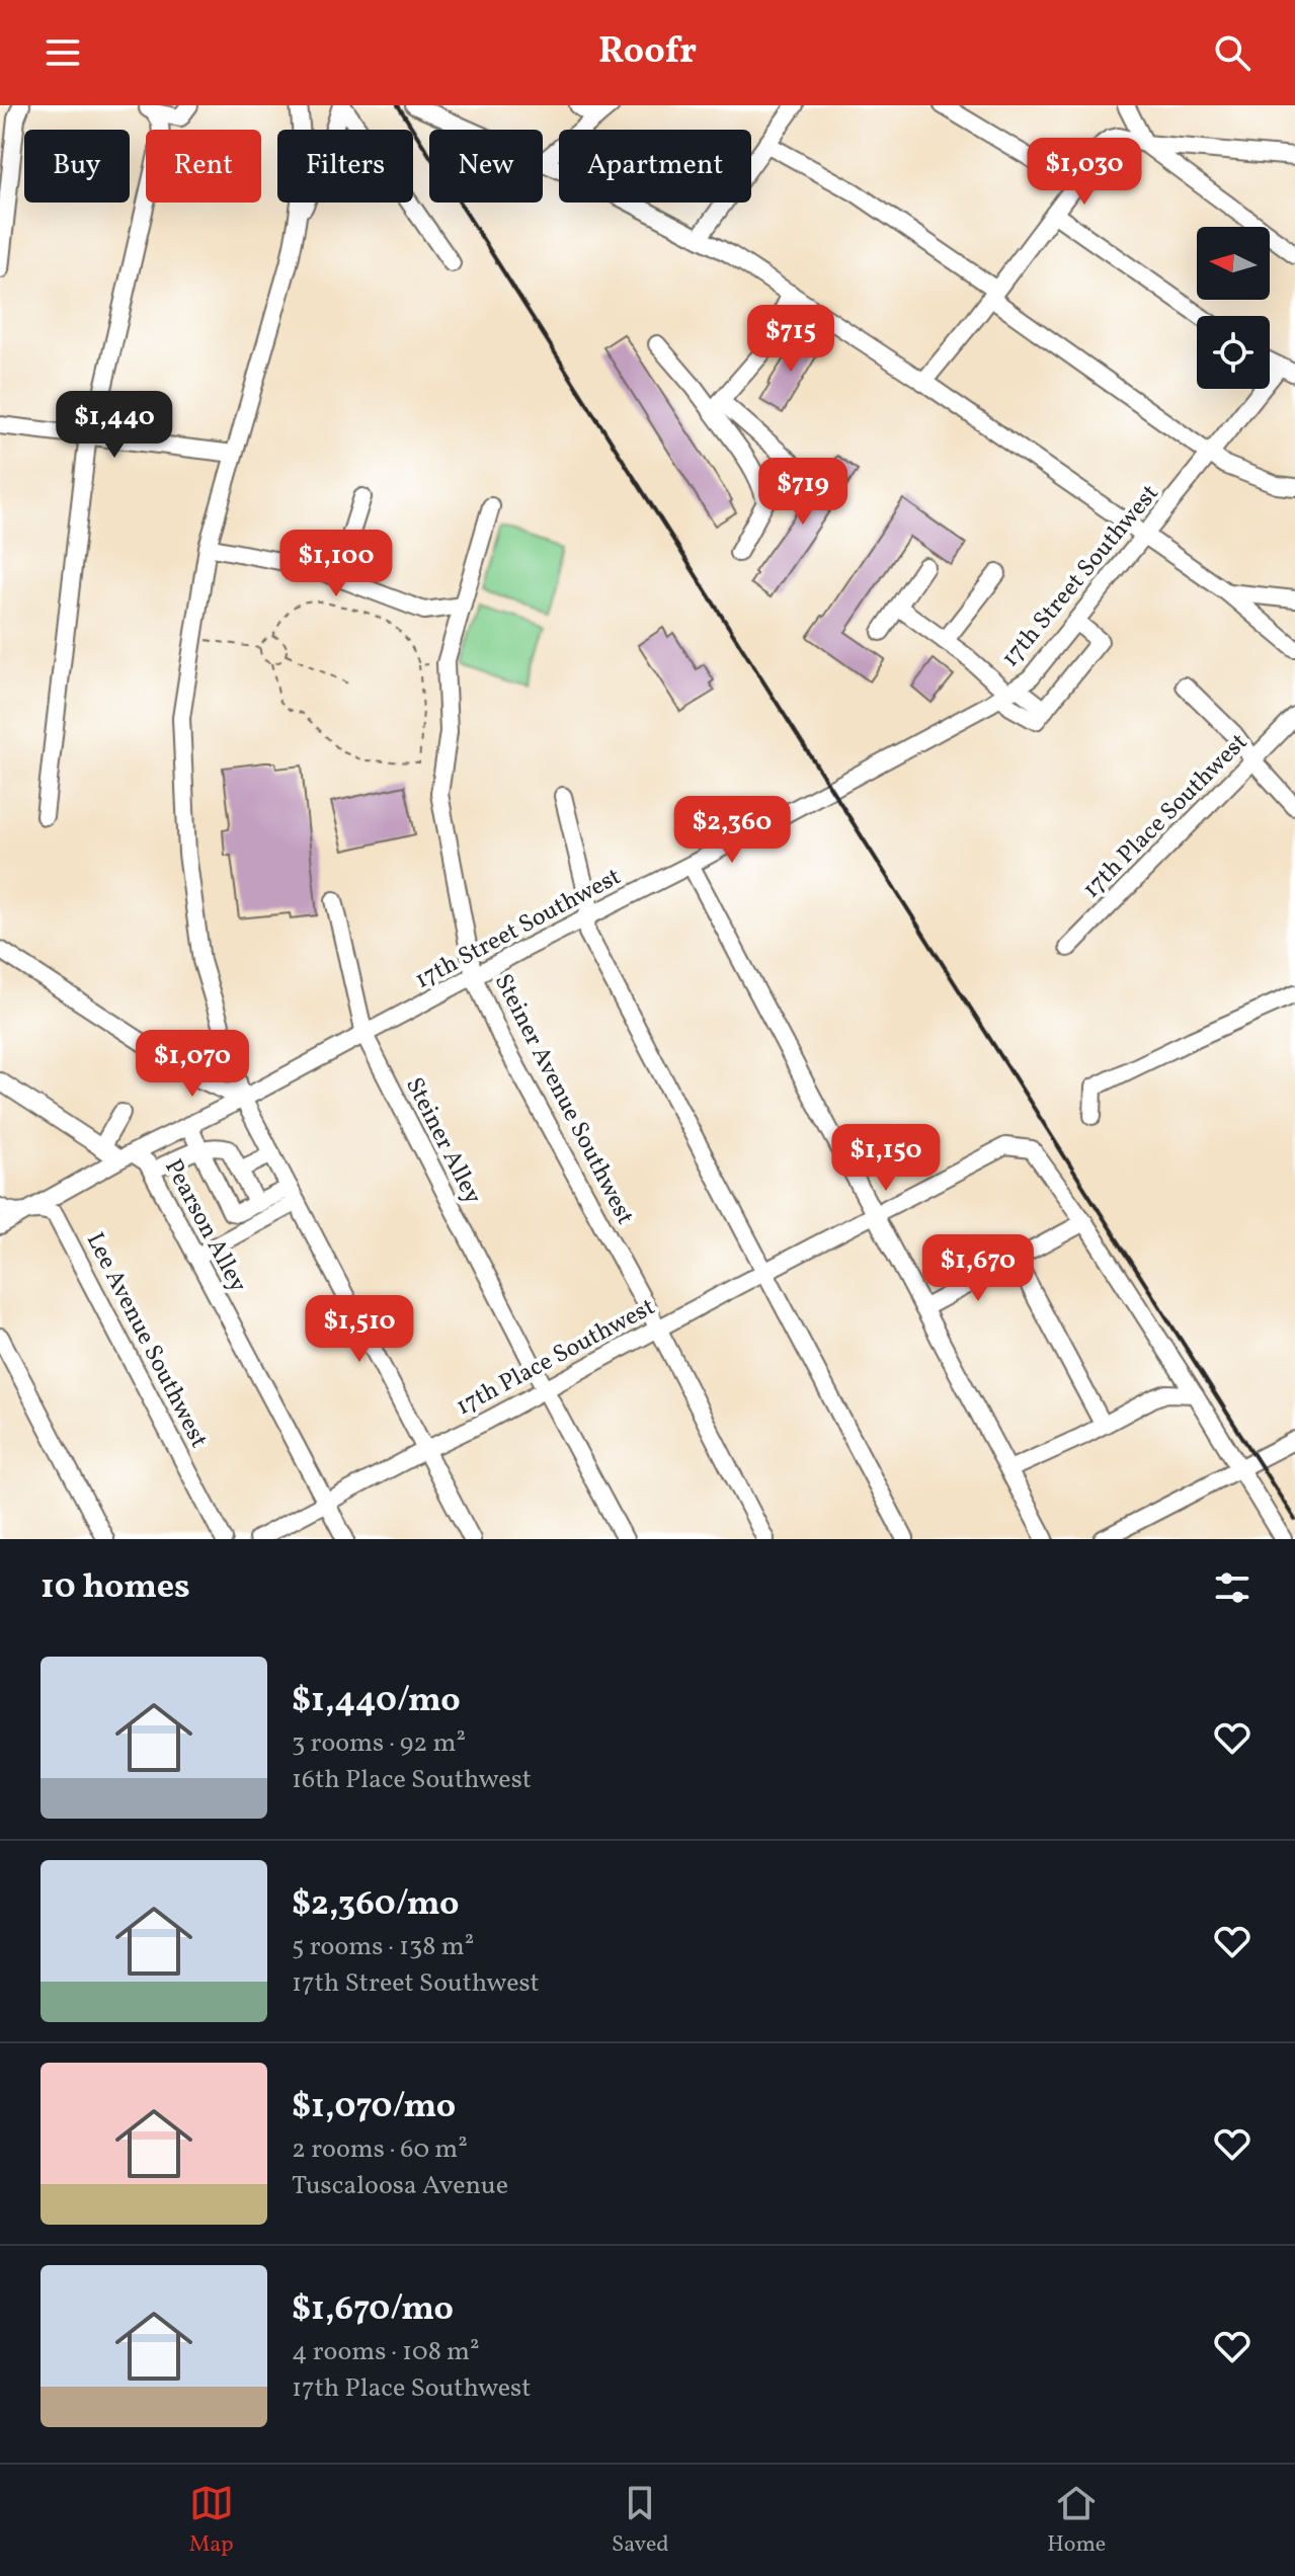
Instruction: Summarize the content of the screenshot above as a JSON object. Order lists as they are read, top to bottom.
{
  "streets": {
    "street": [
      "17th Street Southwest",
      "17th Place Southwest",
      "Steiner Avenue Southwest",
      "Steiner Alley",
      "Pearson Alley",
      "Lee Avenue Southwest"
    ]
  },
  "crossings": [
    ["17th Street Southwest", "Steiner Avenue Southwest"],
    ["17th Street Southwest", "Steiner Alley"],
    ["17th Street Southwest", "Pearson Alley"],
    ["17th Street Southwest", "Lee Avenue Southwest"],
    ["17th Place Southwest", "Steiner Avenue Southwest"],
    ["17th Place Southwest", "Steiner Alley"],
    ["17th Place Southwest", "Pearson Alley"]
  ],
  "north": "left",
  "page": {
    "header": "Roofr",
    "chip": [
      "Buy",
      "Rent",
      "Filters",
      "New",
      "Apartment"
    ],
    "price": [
      "$1,030",
      "$715",
      "$1,440",
      "$719",
      "$1,100",
      "$2,360",
      "$1,070",
      "$1,150",
      "$1,670",
      "$1,510"
    ],
    "heading": "10 homes",
    "list": [
      {
        "name": "$1,440/mo",
        "note": "3 rooms · 92 m² · 16th Place Southwest"
      },
      {
        "name": "$2,360/mo",
        "note": "5 rooms · 138 m² · 17th Street Southwest"
      },
      {
        "name": "$1,070/mo",
        "note": "2 rooms · 60 m² · Tuscaloosa Avenue"
      },
      {
        "name": "$1,670/mo",
        "note": "4 rooms · 108 m² · 17th Place Southwest"
      }
    ],
    "tabs": ["Map", "Saved", "Home"]
  }
}
